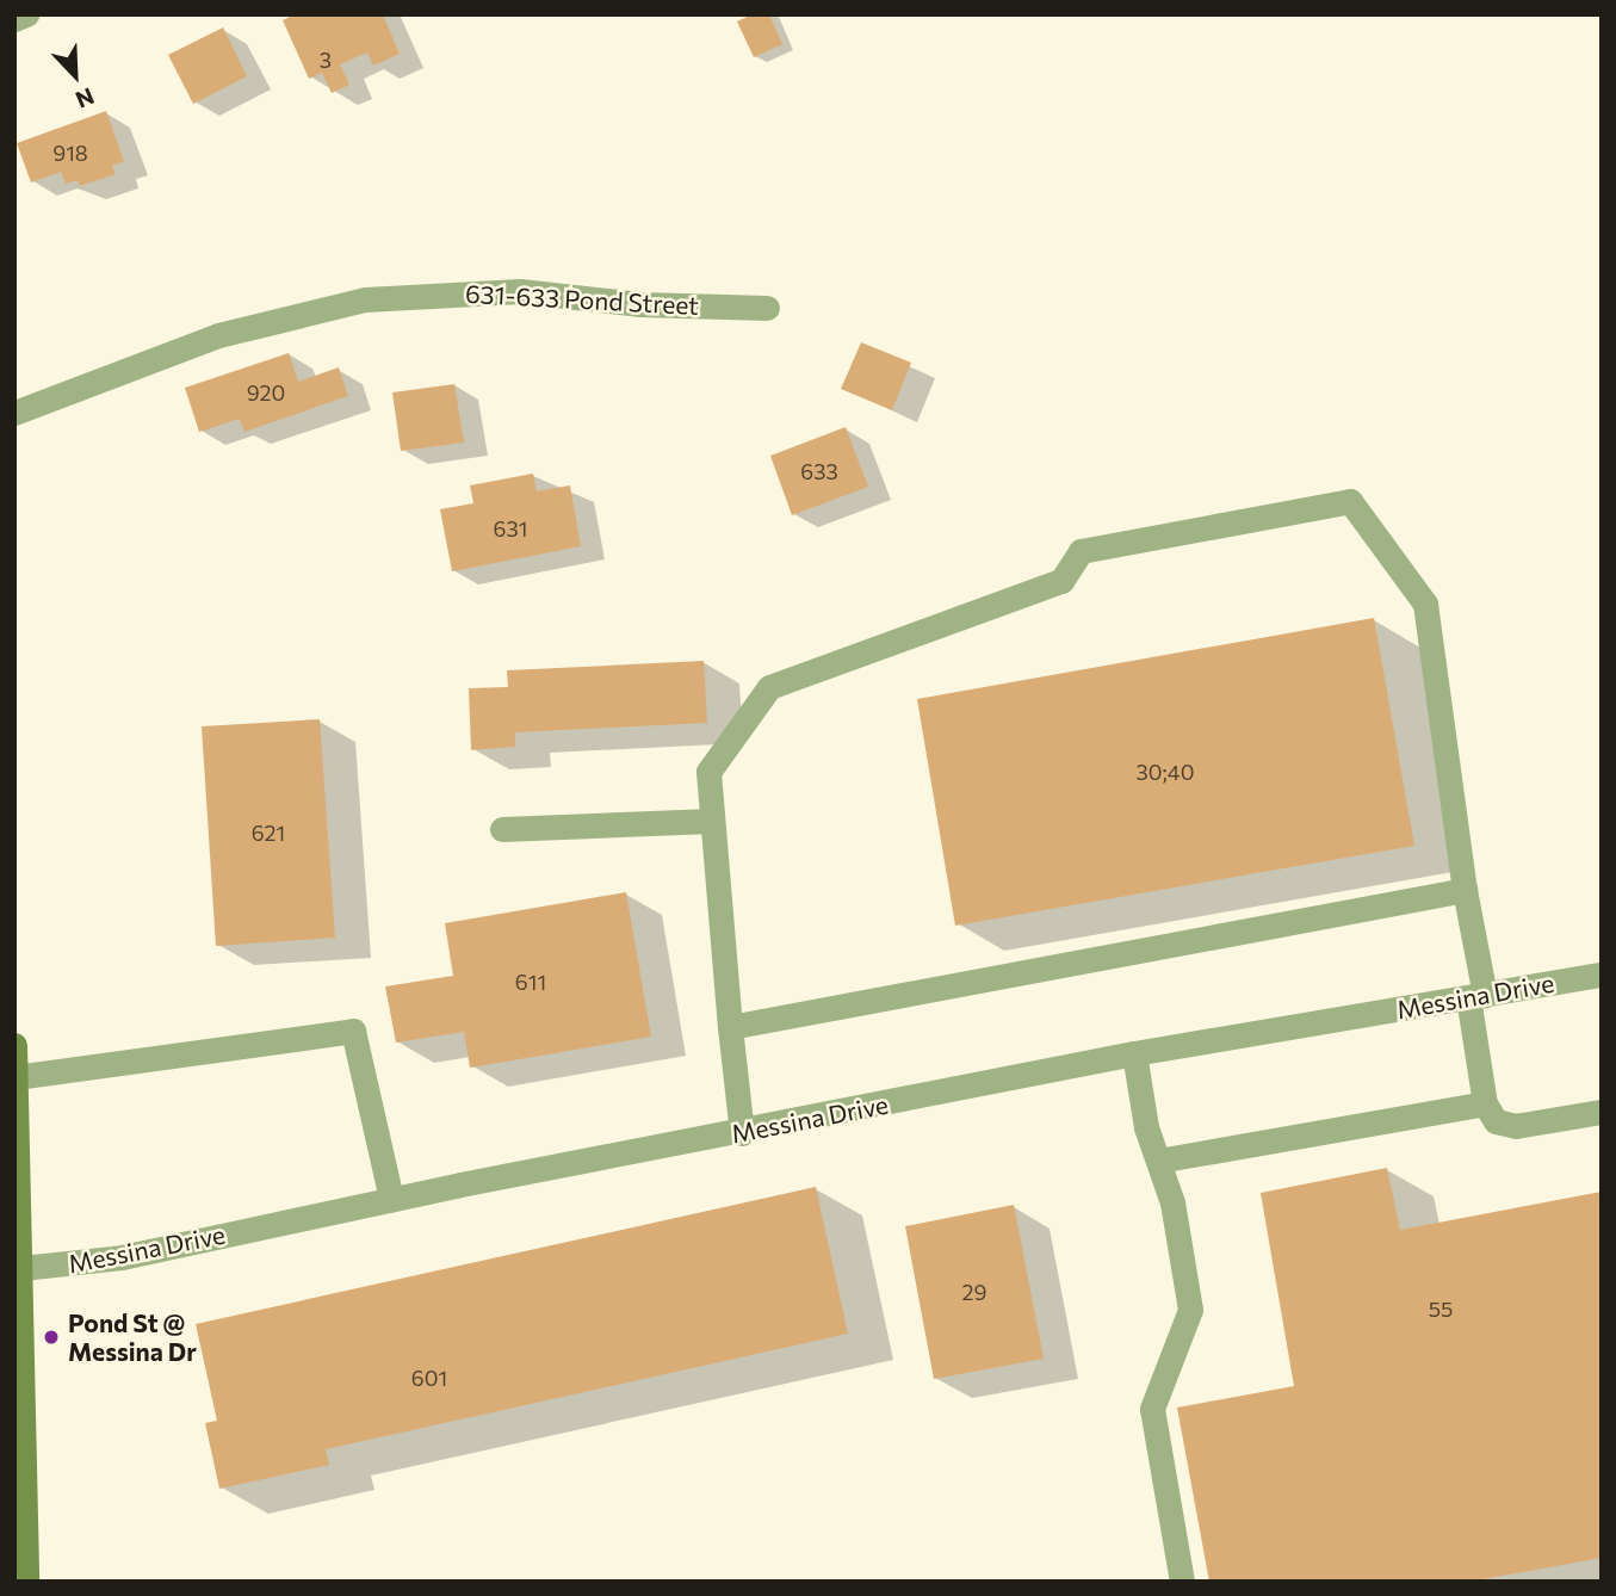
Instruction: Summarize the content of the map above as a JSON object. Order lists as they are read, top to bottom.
{
  "streets": {
    "street": ["631-633 Pond Street", "Messina Drive"]
  },
  "places": ["Pond St @ Messina Dr"],
  "house_numbers": [
    "3",
    "918",
    "920",
    "633",
    "631",
    "30;40",
    "621",
    "611",
    "29",
    "55",
    "601"
  ],
  "north": "bottom right"
}
